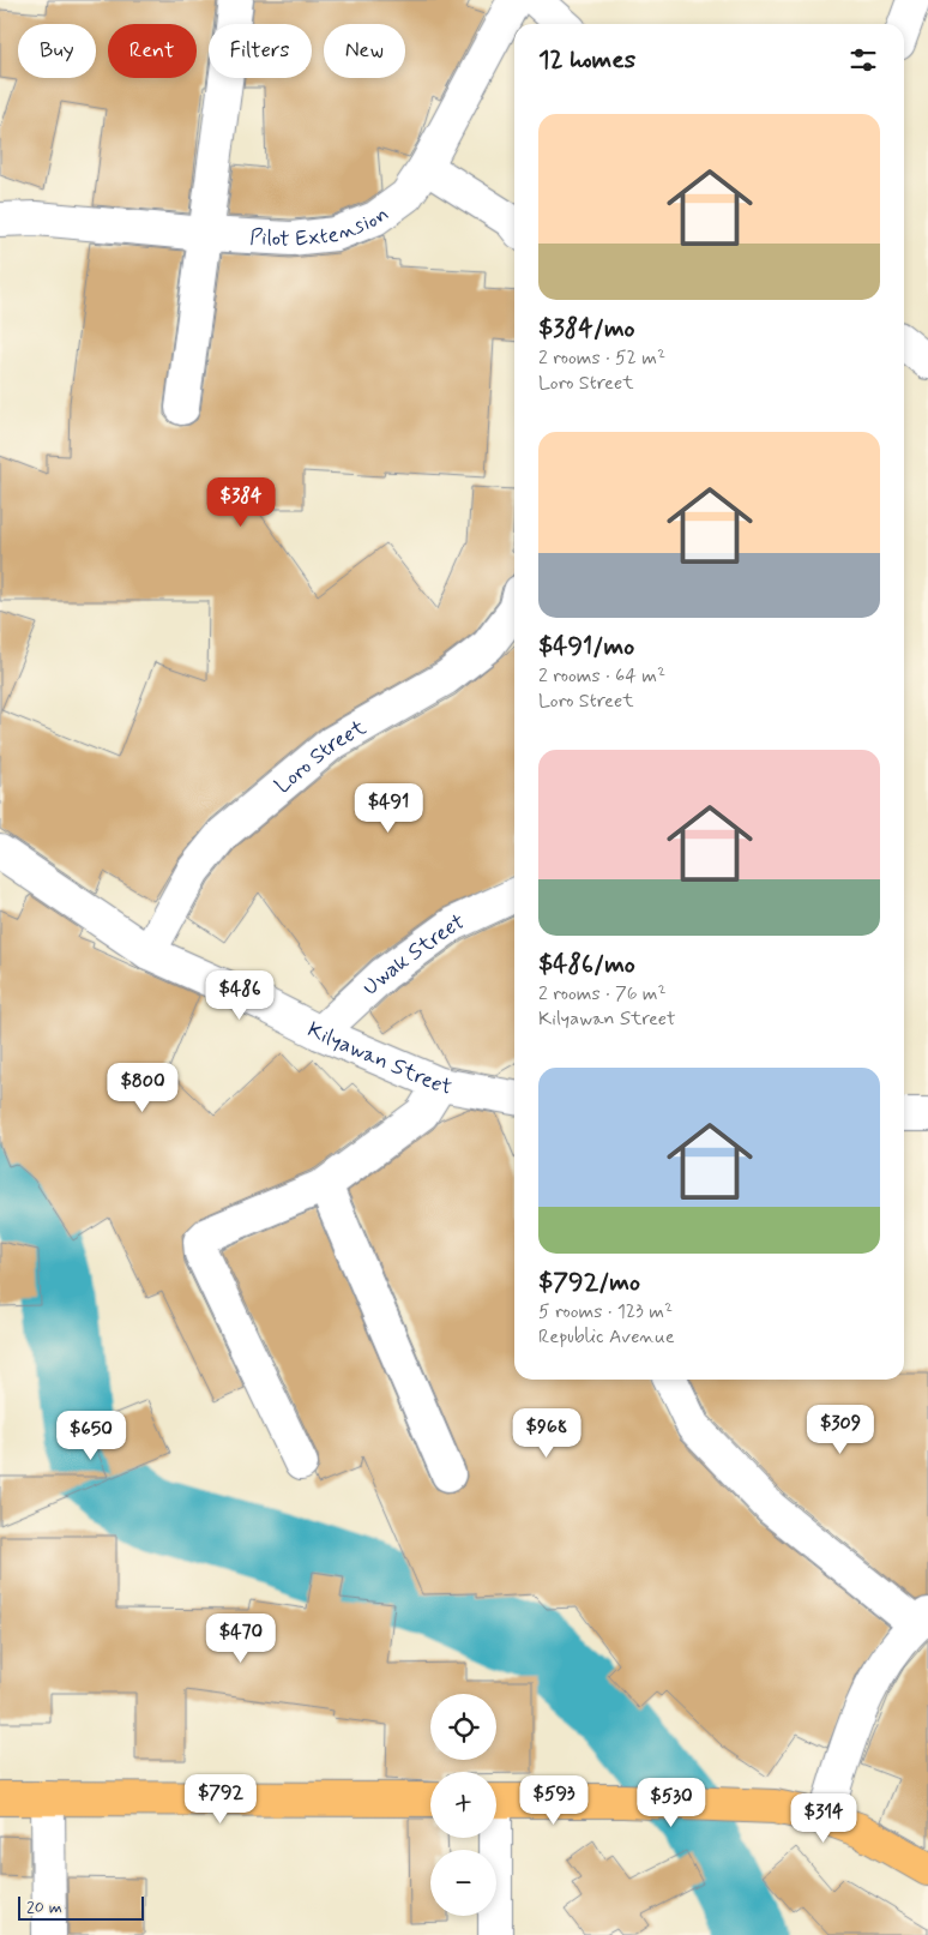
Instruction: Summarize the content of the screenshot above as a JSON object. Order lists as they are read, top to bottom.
{
  "streets": {
    "street": [
      "Pilot Extension",
      "Loro Street",
      "Uwak Street",
      "Kilyawan Street"
    ]
  },
  "crossings": [
    ["Loro Street", "Kilyawan Street"],
    ["Uwak Street", "Kilyawan Street"]
  ],
  "scale_bar": "20 m",
  "page": {
    "chip": [
      "Buy",
      "Rent",
      "Filters",
      "New"
    ],
    "heading": "12 homes",
    "list": [
      {
        "name": "$384/mo",
        "note": "2 rooms · 52 m² · Loro Street"
      },
      {
        "name": "$491/mo",
        "note": "2 rooms · 64 m² · Loro Street"
      },
      {
        "name": "$486/mo",
        "note": "2 rooms · 76 m² · Kilyawan Street"
      },
      {
        "name": "$792/mo",
        "note": "5 rooms · 123 m² · Republic Avenue"
      }
    ],
    "price": [
      "$384",
      "$491",
      "$486",
      "$800",
      "$309",
      "$968",
      "$650",
      "$470",
      "$792",
      "$593",
      "$530",
      "$314"
    ],
    "map_buttons": ["+", "−"],
    "scale": "20 m"
  }
}
